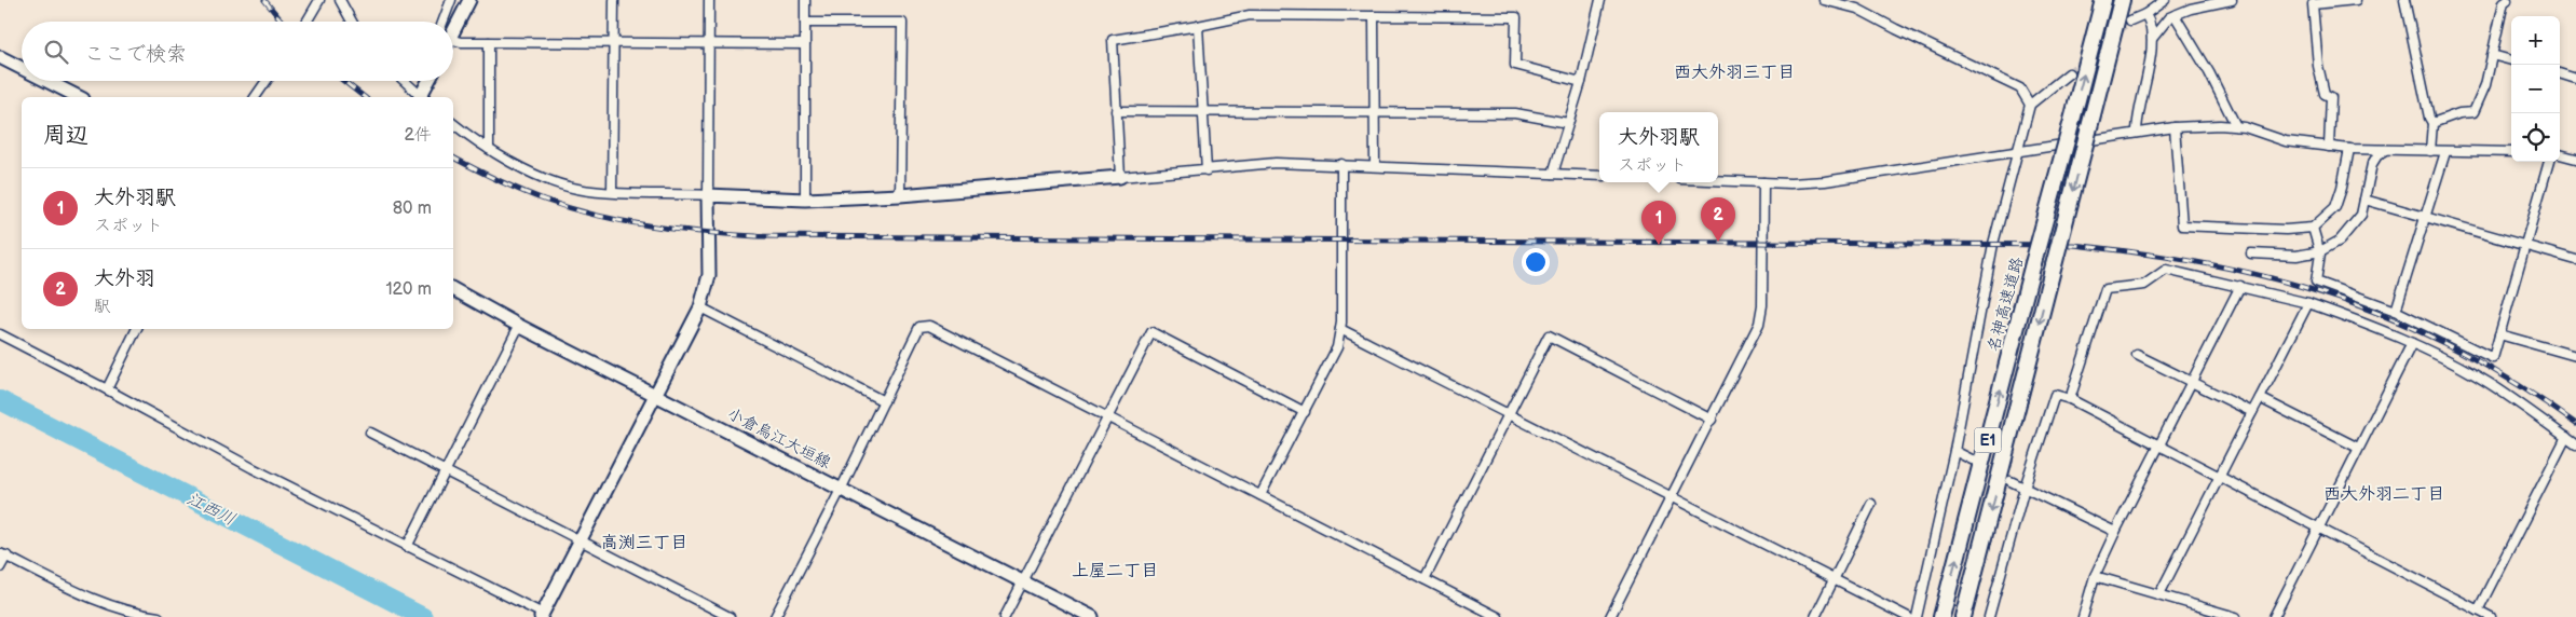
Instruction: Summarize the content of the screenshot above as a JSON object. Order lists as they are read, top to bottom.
{
  "streets": {
    "highway": ["名神高速道路", "E1"],
    "street": ["小倉烏江大垣線"]
  },
  "districts": [
    "西大外羽三丁目",
    "西大外羽二丁目",
    "高渕三丁目",
    "上屋二丁目"
  ],
  "water": ["江西川"],
  "page": {
    "map_buttons": ["+", "−"],
    "search": "ここで検索",
    "heading": ["周辺", "2件"],
    "popup": ["大外羽駅", "スポット"],
    "list": [
      {
        "mark": "1",
        "name": "大外羽駅",
        "note": "スポット",
        "value": "80 m"
      },
      {
        "mark": "2",
        "name": "大外羽",
        "note": "駅",
        "value": "120 m"
      }
    ],
    "pins": ["2", "1"]
  }
}
